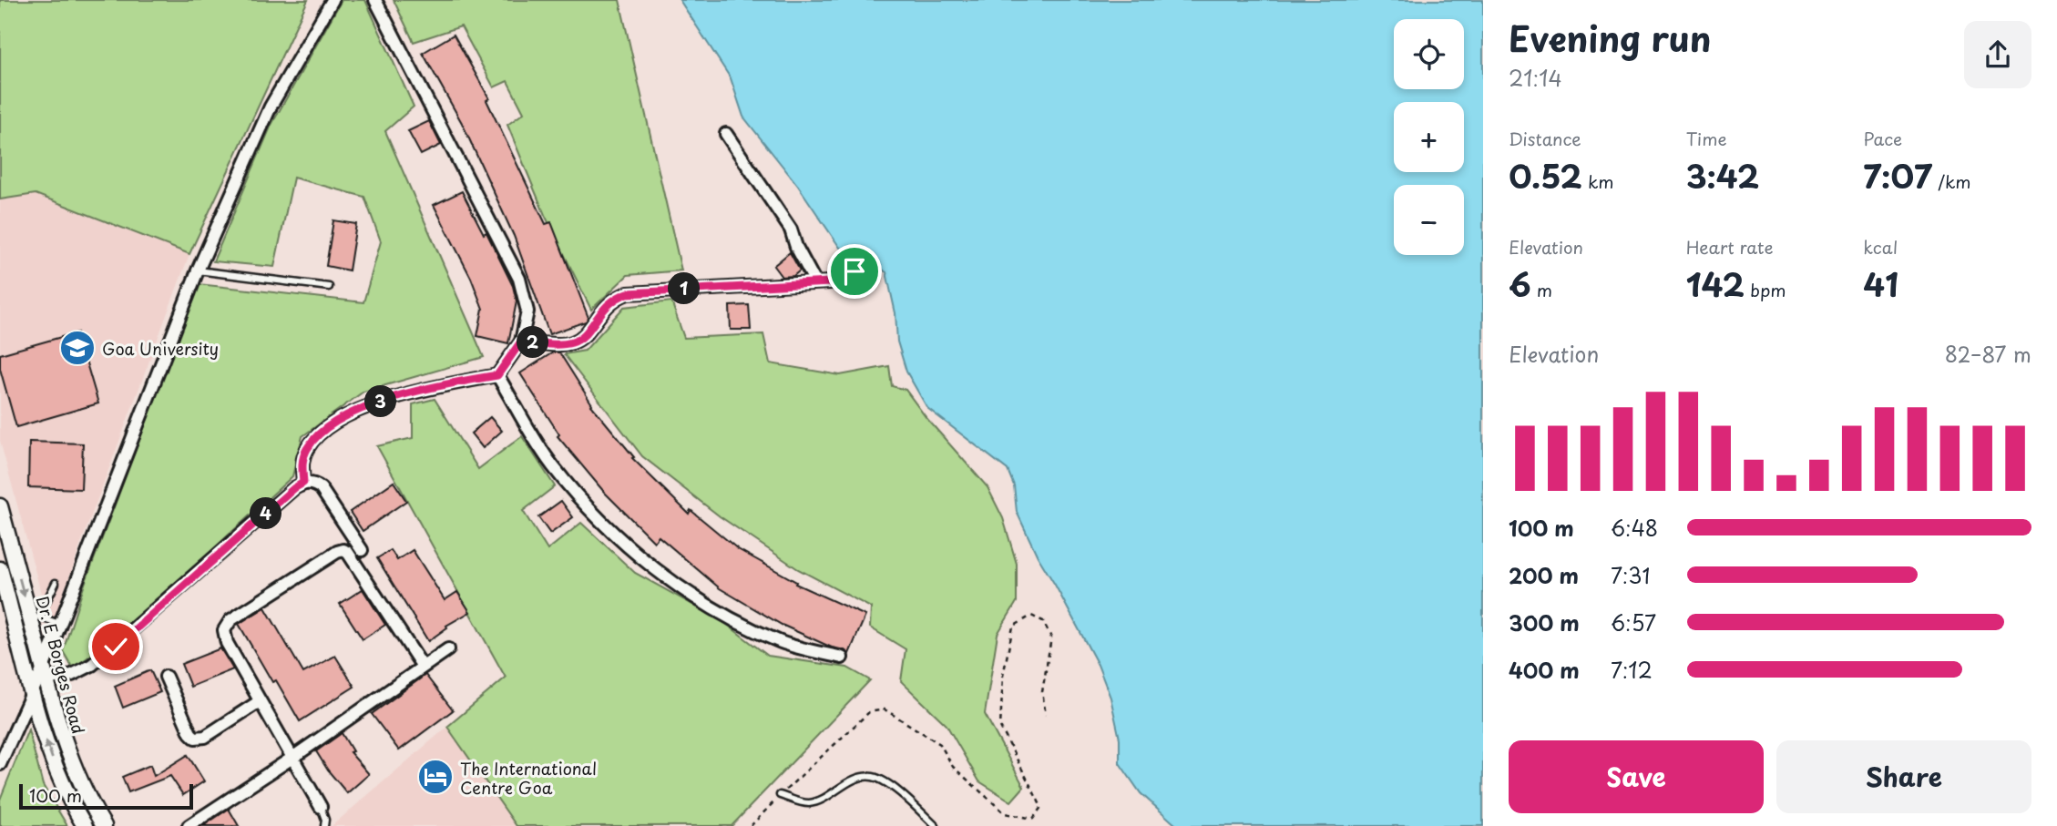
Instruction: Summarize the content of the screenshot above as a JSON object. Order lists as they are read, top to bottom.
{
  "streets": {
    "main road": ["Dr. E Borges Road"]
  },
  "places": {
    "school or university": ["Goa University"],
    "hotel": ["The International Centre Goa"]
  },
  "scale_bar": "100 m",
  "page": {
    "heading": ["Evening run", "21:14"],
    "map_buttons": ["+", "−"],
    "stats": [
      ["Distance", "0.52 km"],
      ["Time", "3:42"],
      ["Pace", "7:07 /km"],
      ["Elevation", "6 m"],
      ["Heart rate", "142 bpm"],
      ["kcal", "41"]
    ],
    "pins": [
      "1",
      "2",
      "3",
      "4"
    ],
    "chart": ["Elevation", "82–87 m"],
    "list": [
      {
        "name": "100 m",
        "note": "6:48"
      },
      {
        "name": "200 m",
        "note": "7:31"
      },
      {
        "name": "300 m",
        "note": "6:57"
      },
      {
        "name": "400 m",
        "note": "7:12"
      }
    ],
    "buttons": ["Save", "Share"],
    "scale": "100 m"
  }
}
